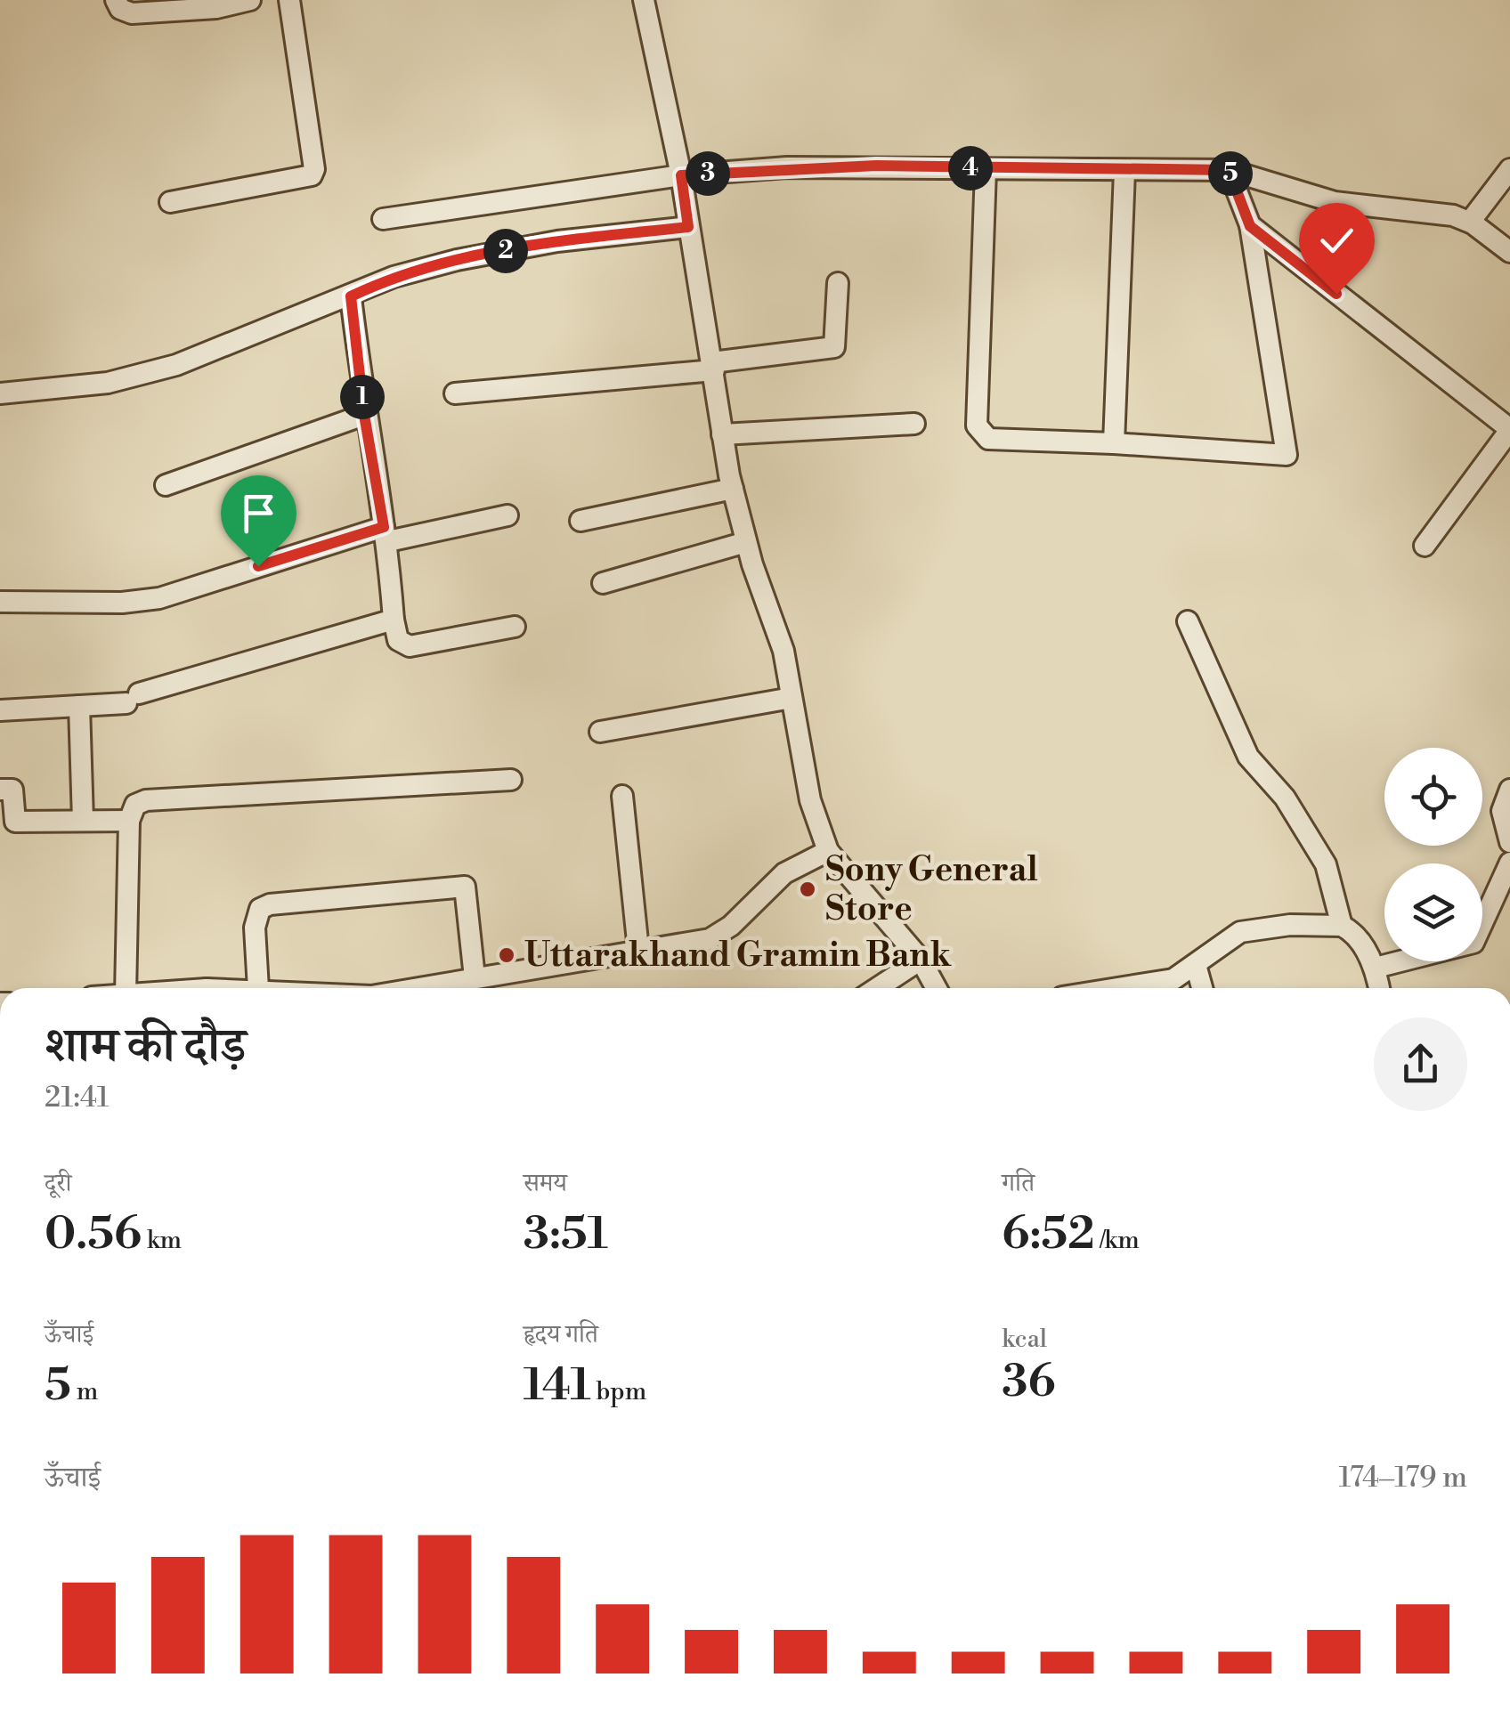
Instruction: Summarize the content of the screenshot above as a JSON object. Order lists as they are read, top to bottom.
{
  "places": ["Sony General Store", "Uttarakhand Gramin Bank"],
  "page": {
    "pins": [
      "4",
      "3",
      "5",
      "2",
      "1"
    ],
    "heading": ["शाम की दौड़", "21:41"],
    "stats": [
      ["दूरी", "0.56 km"],
      ["समय", "3:51"],
      ["गति", "6:52 /km"],
      ["ऊँचाई", "5 m"],
      ["हृदय गति", "141 bpm"],
      ["kcal", "36"]
    ],
    "chart": ["ऊँचाई", "174–179 m"]
  }
}
